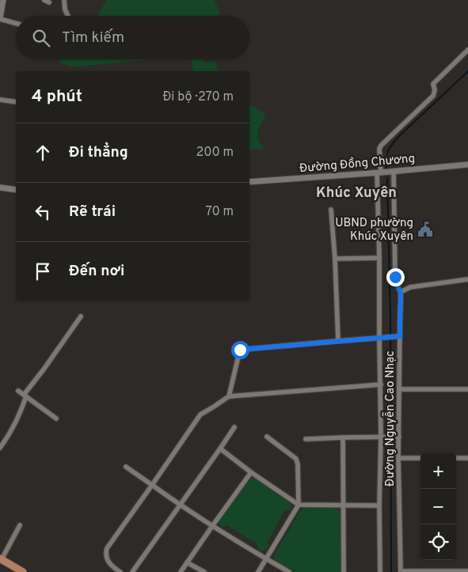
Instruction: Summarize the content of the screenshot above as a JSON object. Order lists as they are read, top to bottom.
{
  "streets": {
    "street": ["Đường Đồng Chương", "Đường Nguyễn Cao Nhạc"]
  },
  "crossings": [
    ["Đường Đồng Chương", "Đường Nguyễn Cao Nhạc"]
  ],
  "districts": ["Khúc Xuyên"],
  "places": {
    "public building": ["UBND phường Khúc Xuyên"]
  },
  "page": {
    "search": "Tìm kiếm",
    "heading": ["4 phút", "Đi bộ · 270 m"],
    "list": [
      ["Đi thẳng", "200 m"],
      ["Rẽ trái", "70 m"],
      "Đến nơi"
    ],
    "map_buttons": ["+", "−"]
  }
}
